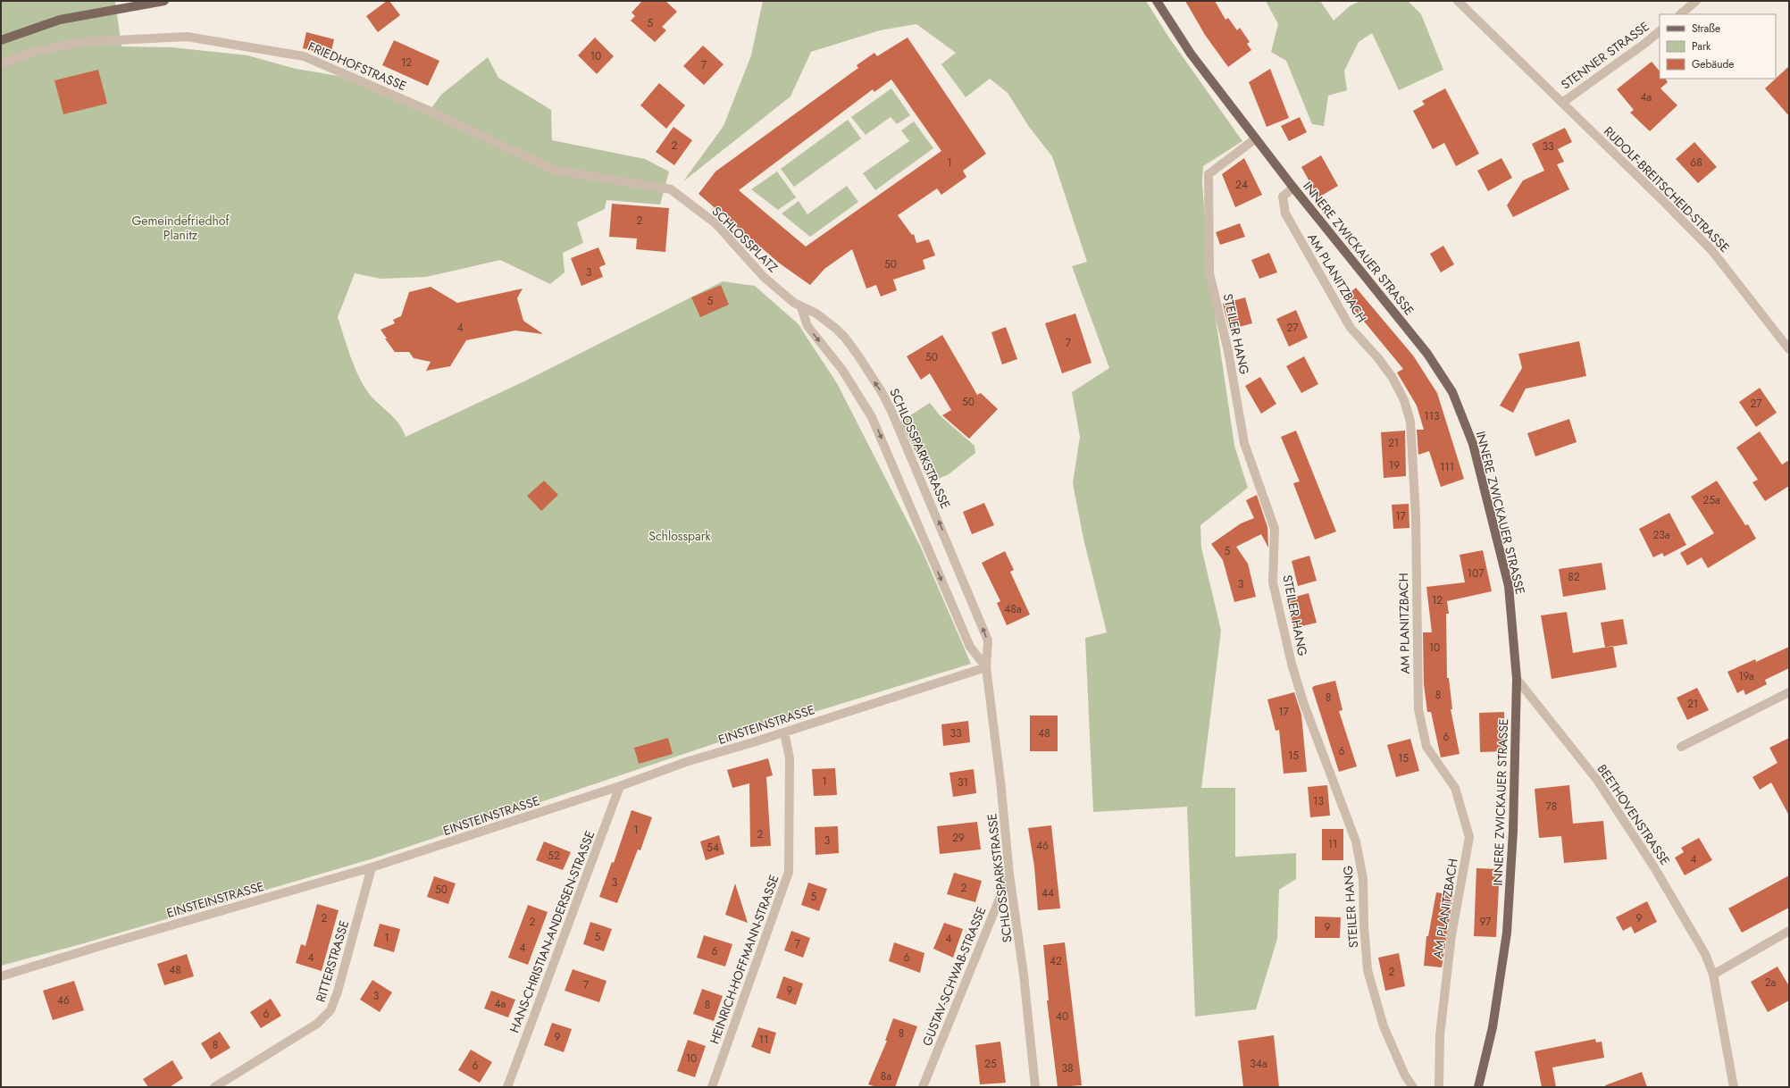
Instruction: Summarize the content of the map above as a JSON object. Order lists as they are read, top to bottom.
{
  "streets": {
    "main road": ["INNERE ZWICKAUER STRASSE"],
    "street": [
      "STENNER STRASSE",
      "FRIEDHOFSTRASSE",
      "RUDOLF-BREITSCHEID-STRASSE",
      "SCHLOSSPLATZ",
      "AM PLANITZBACH",
      "STEILER HANG",
      "SCHLOSSPARKSTRASSE",
      "EINSTEINSTRASSE",
      "BEETHOVENSTRASSE",
      "HANS-CHRISTIAN-ANDERSEN-STRASSE",
      "HEINRICH-HOFFMANN-STRASSE",
      "RITTERSTRASSE",
      "GUSTAV-SCHWAB-STRASSE"
    ]
  },
  "crossings": [
    ["STENNER STRASSE", "RUDOLF-BREITSCHEID-STRASSE"],
    ["FRIEDHOFSTRASSE", "SCHLOSSPLATZ"],
    ["SCHLOSSPLATZ", "SCHLOSSPARKSTRASSE"],
    ["INNERE ZWICKAUER STRASSE", "AM PLANITZBACH"],
    ["INNERE ZWICKAUER STRASSE", "STEILER HANG"],
    ["INNERE ZWICKAUER STRASSE", "BEETHOVENSTRASSE"],
    ["SCHLOSSPARKSTRASSE", "EINSTEINSTRASSE"],
    ["SCHLOSSPARKSTRASSE", "GUSTAV-SCHWAB-STRASSE"],
    ["EINSTEINSTRASSE", "HANS-CHRISTIAN-ANDERSEN-STRASSE"],
    ["EINSTEINSTRASSE", "HEINRICH-HOFFMANN-STRASSE"],
    ["EINSTEINSTRASSE", "RITTERSTRASSE"]
  ],
  "parks": ["Gemeindefriedhof Planitz", "Schlosspark"],
  "house_numbers": [
    "5",
    "10",
    "12",
    "7",
    "4a",
    "2",
    "33",
    "1",
    "68",
    "24",
    "2",
    "50",
    "3",
    "5",
    "4",
    "27",
    "7",
    "50",
    "50",
    "27",
    "113",
    "21",
    "19",
    "111",
    "25a",
    "17",
    "23a",
    "5",
    "107",
    "82",
    "3",
    "12",
    "48a",
    "10",
    "19a",
    "8",
    "8",
    "21",
    "17",
    "33",
    "48",
    "6",
    "6",
    "15",
    "15",
    "1",
    "31",
    "13",
    "78",
    "1",
    "2",
    "29",
    "3",
    "11",
    "46",
    "54",
    "52",
    "4",
    "3",
    "2",
    "50",
    "44",
    "5",
    "2",
    "9",
    "2",
    "97",
    "9",
    "5",
    "1",
    "4",
    "7",
    "4",
    "6",
    "4",
    "6",
    "42",
    "48",
    "2",
    "2a",
    "7",
    "9",
    "3",
    "46",
    "4a",
    "8",
    "6",
    "40",
    "8",
    "9",
    "11",
    "8",
    "10",
    "25",
    "34a",
    "6",
    "38",
    "8a"
  ],
  "legend": ["Straße", "Park", "Gebäude"]
}
